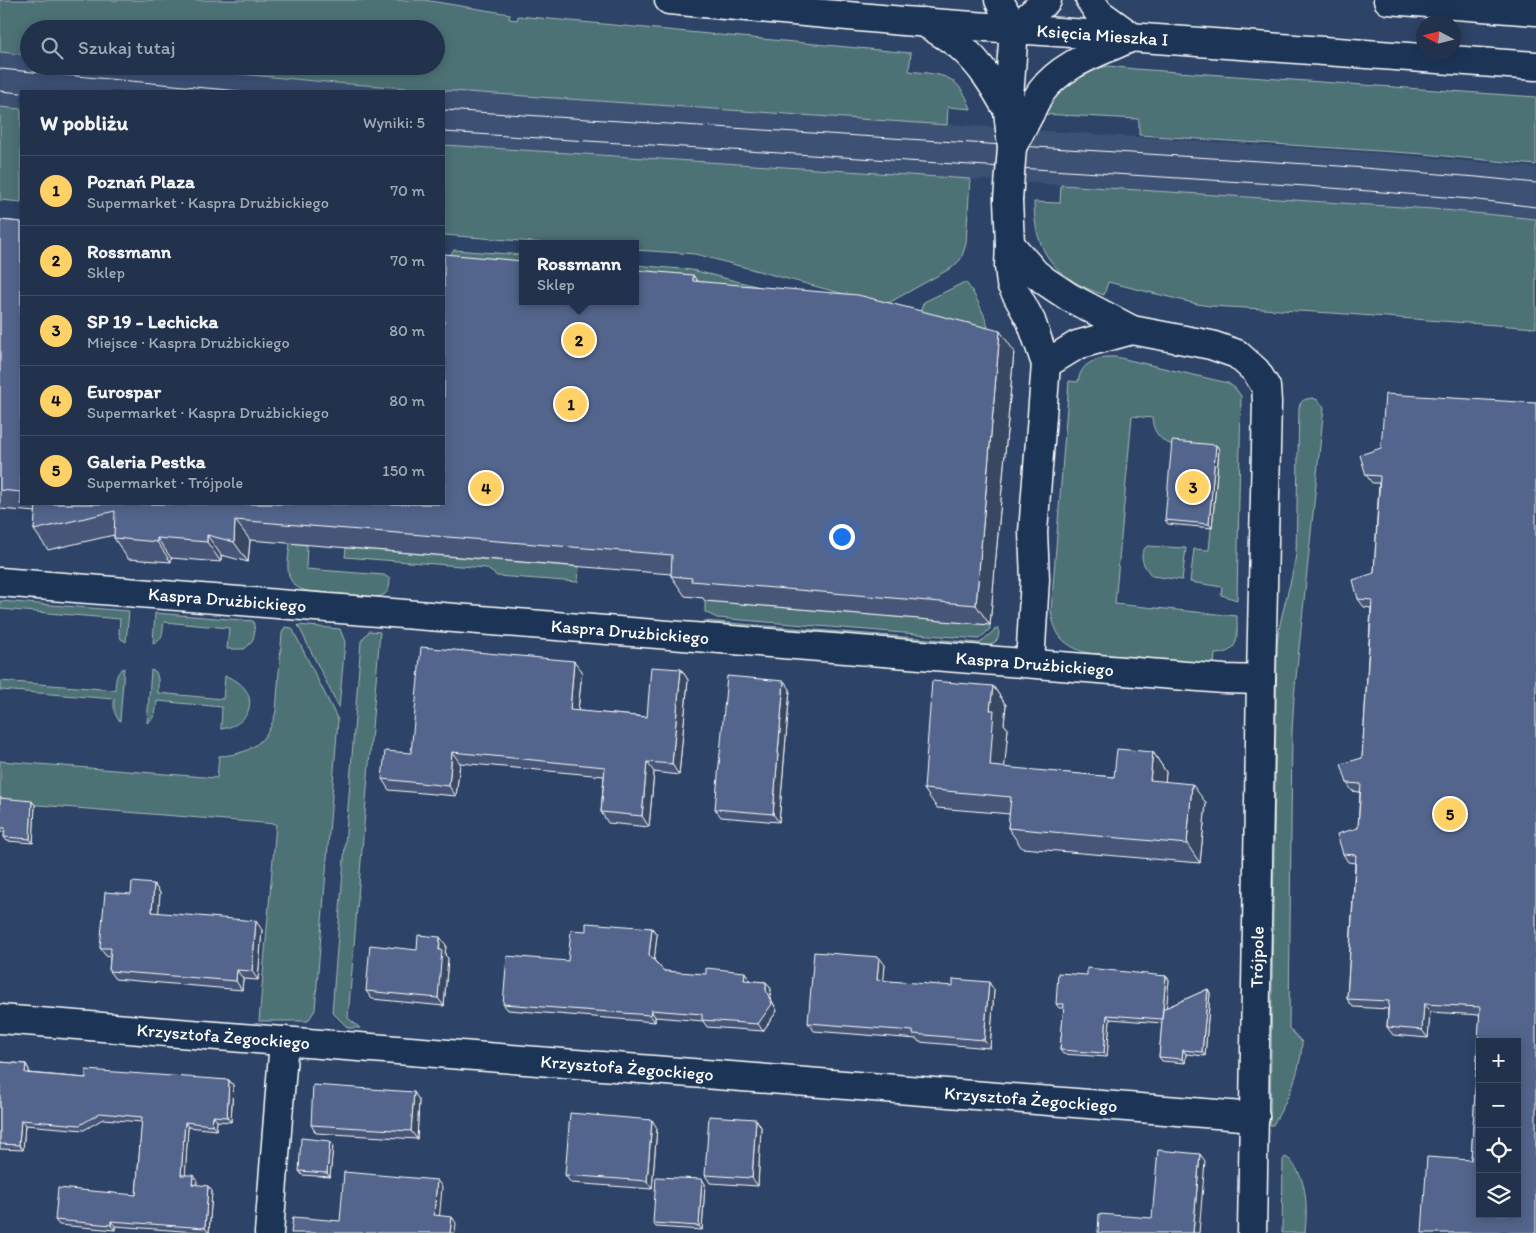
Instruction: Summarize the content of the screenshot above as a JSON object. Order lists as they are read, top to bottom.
{
  "streets": {
    "street": [
      "Księcia Mieszka I",
      "Kaspra Drużbickiego",
      "Trójpole",
      "Krzysztofa Żegockiego"
    ]
  },
  "crossings": [
    ["Kaspra Drużbickiego", "Trójpole"],
    ["Trójpole", "Krzysztofa Żegockiego"]
  ],
  "north": "left",
  "page": {
    "search": "Szukaj tutaj",
    "heading": ["W pobliżu", "Wyniki: 5"],
    "list": [
      {
        "mark": "1",
        "name": "Poznań Plaza",
        "note": "Supermarket · Kaspra Drużbickiego",
        "value": "70 m"
      },
      {
        "mark": "2",
        "name": "Rossmann",
        "note": "Sklep",
        "value": "70 m"
      },
      {
        "mark": "3",
        "name": "SP 19 - Lechicka",
        "note": "Miejsce · Kaspra Drużbickiego",
        "value": "80 m"
      },
      {
        "mark": "4",
        "name": "Eurospar",
        "note": "Supermarket · Kaspra Drużbickiego",
        "value": "80 m"
      },
      {
        "mark": "5",
        "name": "Galeria Pestka",
        "note": "Supermarket · Trójpole",
        "value": "150 m"
      }
    ],
    "popup": ["Rossmann", "Sklep"],
    "pins": [
      "2",
      "1",
      "3",
      "4",
      "5"
    ],
    "map_buttons": ["+", "−"]
  }
}
